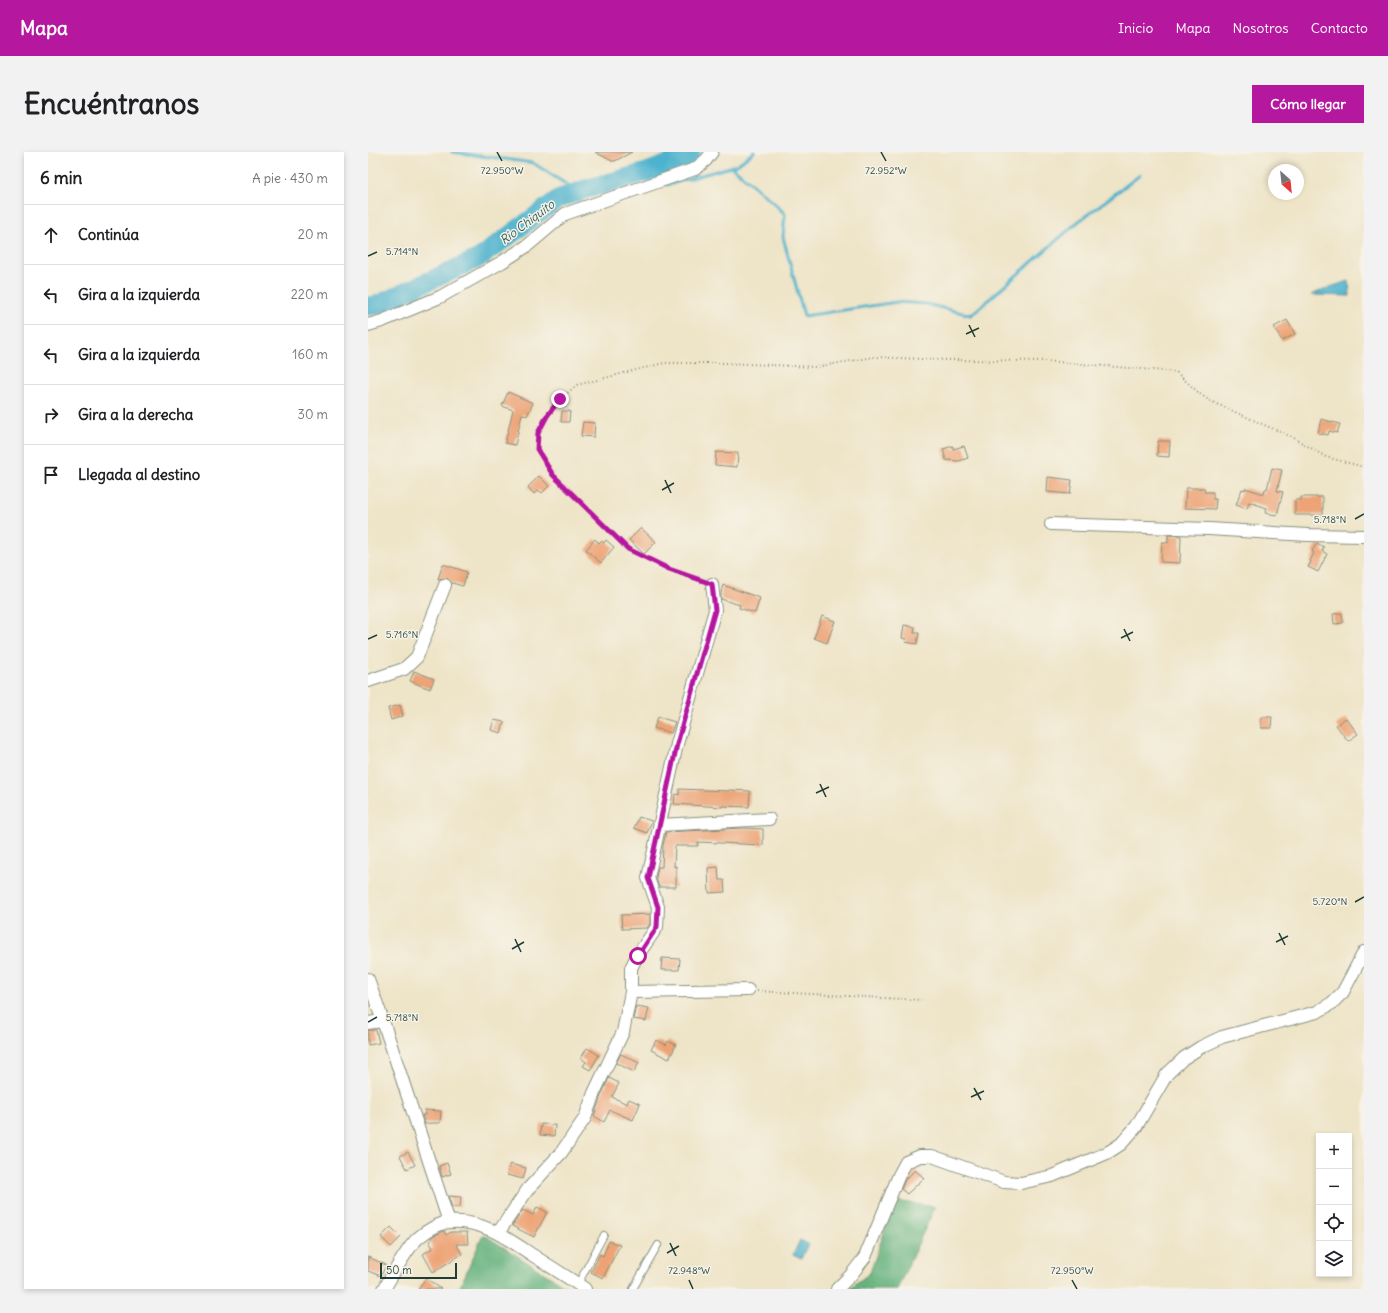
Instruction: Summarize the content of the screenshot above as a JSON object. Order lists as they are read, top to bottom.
{
  "water": ["Río Chiquito"],
  "scale_bar": "50 m",
  "north": "bottom right",
  "page": {
    "header": "Mapa",
    "nav": [
      "Inicio",
      "Mapa",
      "Nosotros",
      "Contacto"
    ],
    "buttons": "Cómo llegar",
    "title": "Encuéntranos",
    "heading": ["6 min", "A pie · 430 m"],
    "list": [
      ["Continúa", "20 m"],
      ["Gira a la izquierda", "220 m"],
      ["Gira a la izquierda", "160 m"],
      ["Gira a la derecha", "30 m"],
      "Llegada al destino"
    ],
    "map_buttons": ["+", "−"],
    "scale": "50 m"
  },
  "coordinates": [
    "72.950°W",
    "72.952°W",
    "5.714°N",
    "5.718°N",
    "5.716°N",
    "5.720°N",
    "72.948°W"
  ]
}
